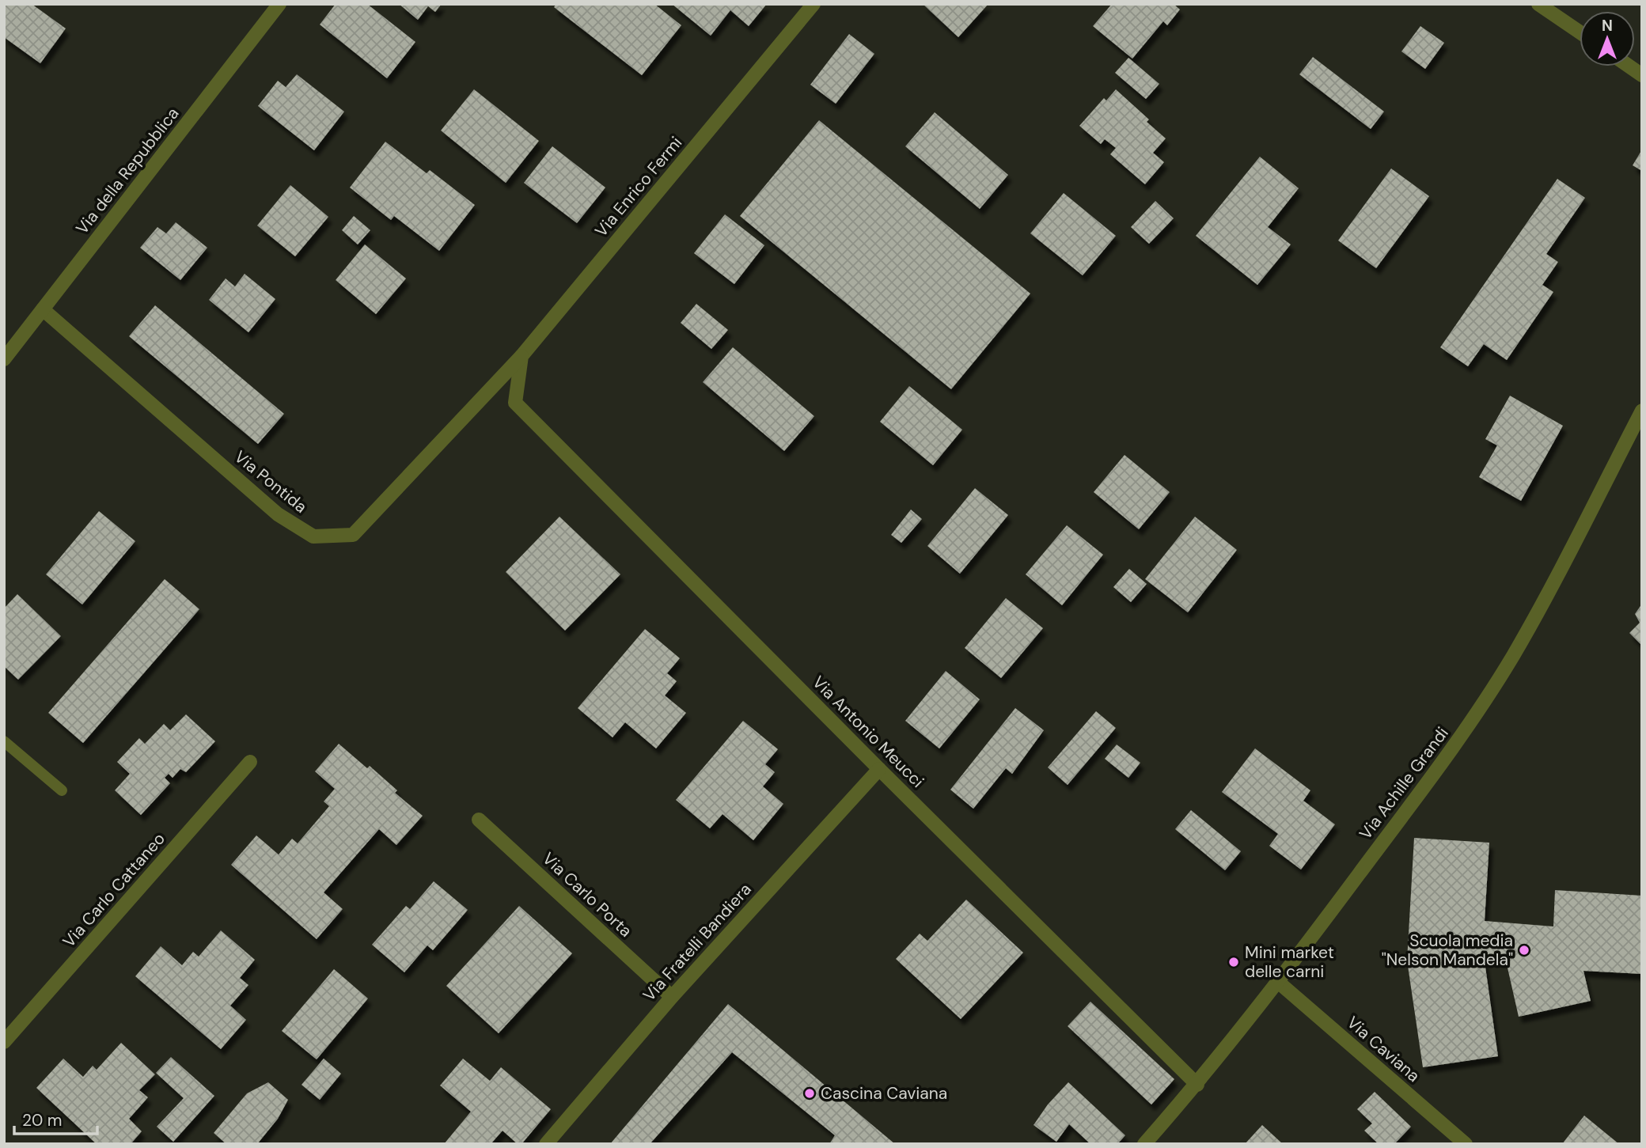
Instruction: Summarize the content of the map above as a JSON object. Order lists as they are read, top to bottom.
{
  "streets": {
    "street": [
      "Via della Repubblica",
      "Via Enrico Fermi",
      "Via Pontida",
      "Via Antonio Meucci",
      "Via Achille Grandi",
      "Via Carlo Cattaneo",
      "Via Carlo Porta",
      "Via Fratelli Bandiera",
      "Via Caviana"
    ]
  },
  "crossings": [
    ["Via della Repubblica", "Via Pontida"],
    ["Via Enrico Fermi", "Via Pontida"],
    ["Via Enrico Fermi", "Via Antonio Meucci"],
    ["Via Pontida", "Via Antonio Meucci"],
    ["Via Antonio Meucci", "Via Achille Grandi"],
    ["Via Antonio Meucci", "Via Fratelli Bandiera"],
    ["Via Achille Grandi", "Via Caviana"],
    ["Via Carlo Porta", "Via Fratelli Bandiera"]
  ],
  "places": ["Scuola media \"Nelson Mandela\"", "Mini market delle carni", "Cascina Caviana"],
  "scale_bar": "20 m",
  "north": "top"
}
